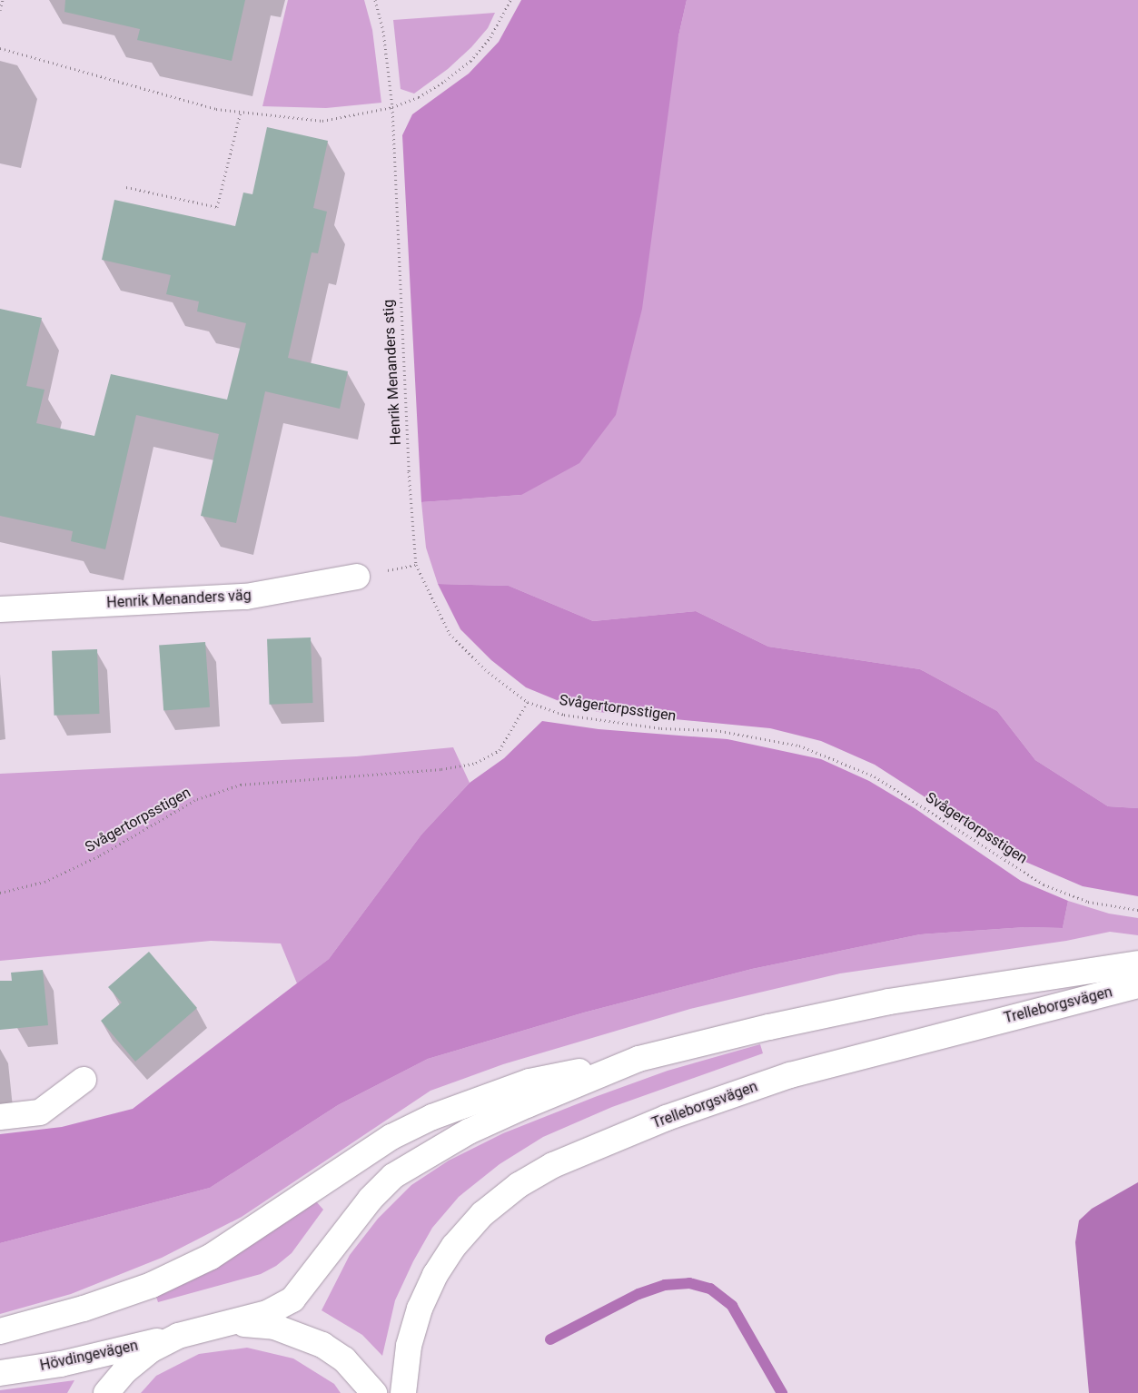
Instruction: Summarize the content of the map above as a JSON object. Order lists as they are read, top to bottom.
{
  "streets": {
    "street": ["Henrik Menanders väg", "Trelleborgsvägen", "Hövdingevägen"],
    "path": ["Henrik Menanders stig", "Svågertorpsstigen"]
  },
  "crossings": [
    ["Henrik Menanders stig", "Svågertorpsstigen"],
    ["Trelleborgsvägen", "Hövdingevägen"]
  ]
}
